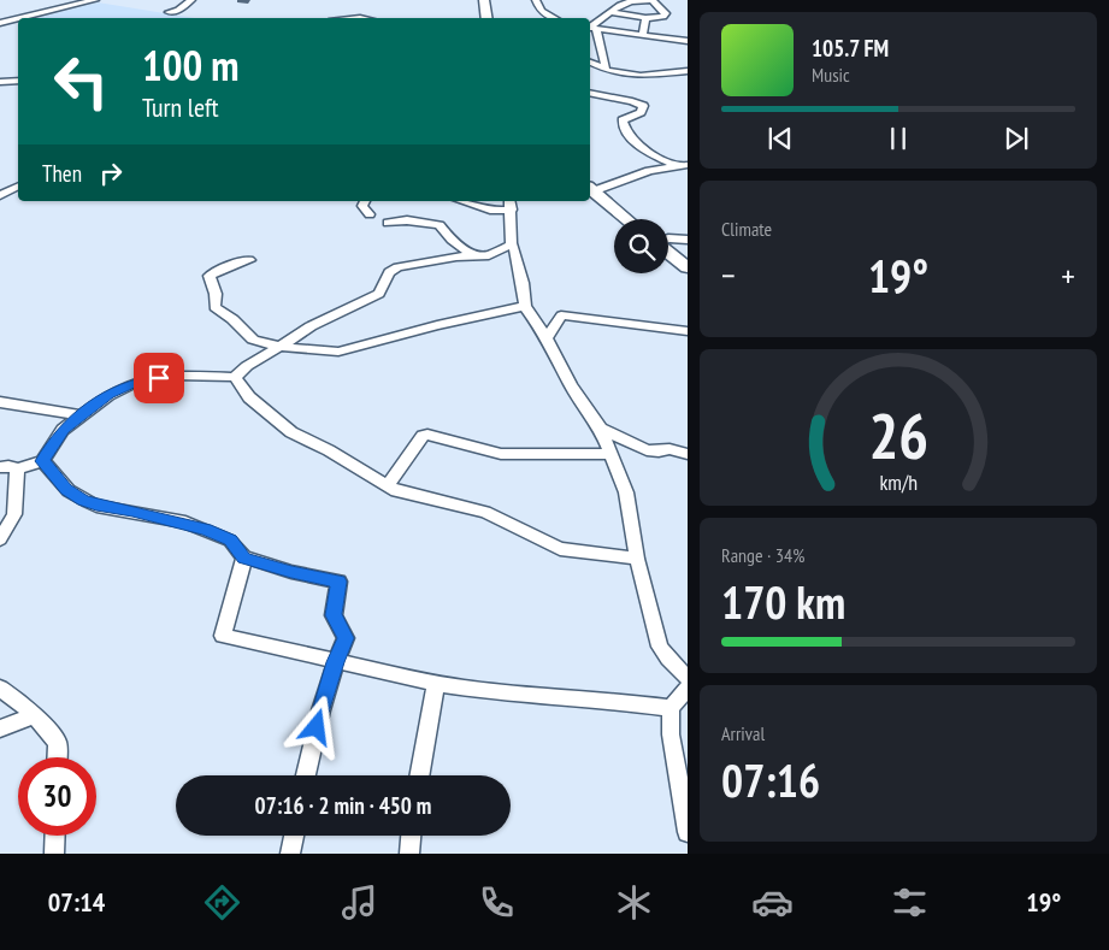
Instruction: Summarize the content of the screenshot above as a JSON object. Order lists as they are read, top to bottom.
{
  "page": {
    "turn": ["100 m", "Turn left"],
    "song": ["105.7 FM", "Music"],
    "then": "Then",
    "tile": [
      "Climate",
      ["Range · 34%", "170 km"],
      ["Arrival", "07:16"]
    ],
    "heat": ["−", "19°", "+"],
    "limit": "30",
    "trip": "07:16 · 2 min · 450 m",
    "tabs": ["07:14", "19°"],
    "gauge": ["26", "km/h"]
  }
}
